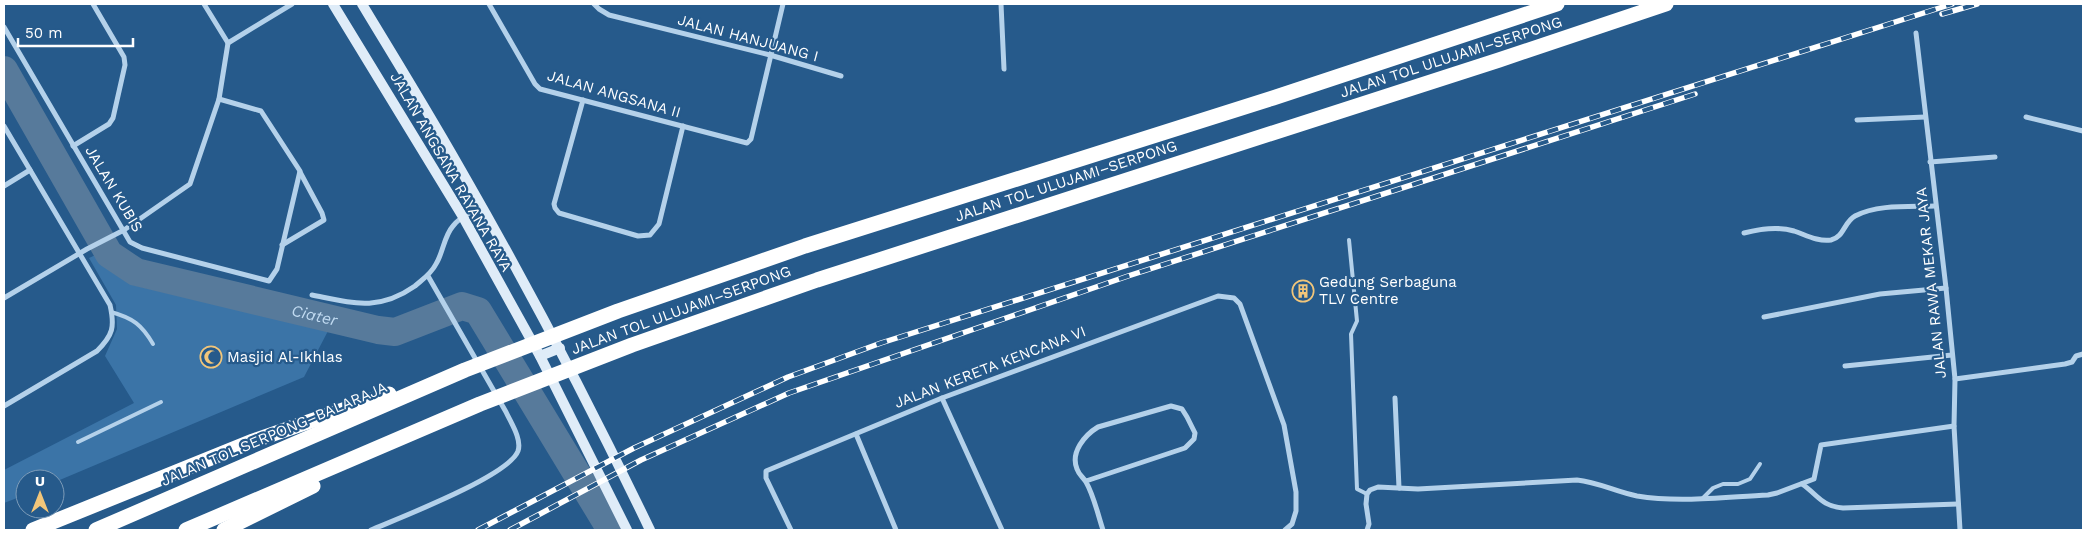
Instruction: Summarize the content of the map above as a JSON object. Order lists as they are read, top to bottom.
{
  "streets": {
    "highway": ["JALAN TOL ULUJAMI–SERPONG", "JALAN TOL SERPONG–BALARAJA"],
    "street": [
      "JALAN HANJUANG I",
      "JALAN ANGSANA II",
      "JALAN ANGSANA RAYANA RAYA",
      "JALAN KUBIS",
      "JALAN RAWA MEKAR JAYA",
      "JALAN KERETA KENCANA VI"
    ]
  },
  "crossings": [
    ["JALAN HANJUANG I", "JALAN ANGSANA II"],
    ["JALAN TOL ULUJAMI–SERPONG", "JALAN TOL SERPONG–BALARAJA"]
  ],
  "water": ["Ciater"],
  "places": {
    "building": ["Gedung Serbaguna TLV Centre"],
    "mosque": ["Masjid Al-Ikhlas"]
  },
  "scale_bar": "50 m",
  "north": "top"
}
